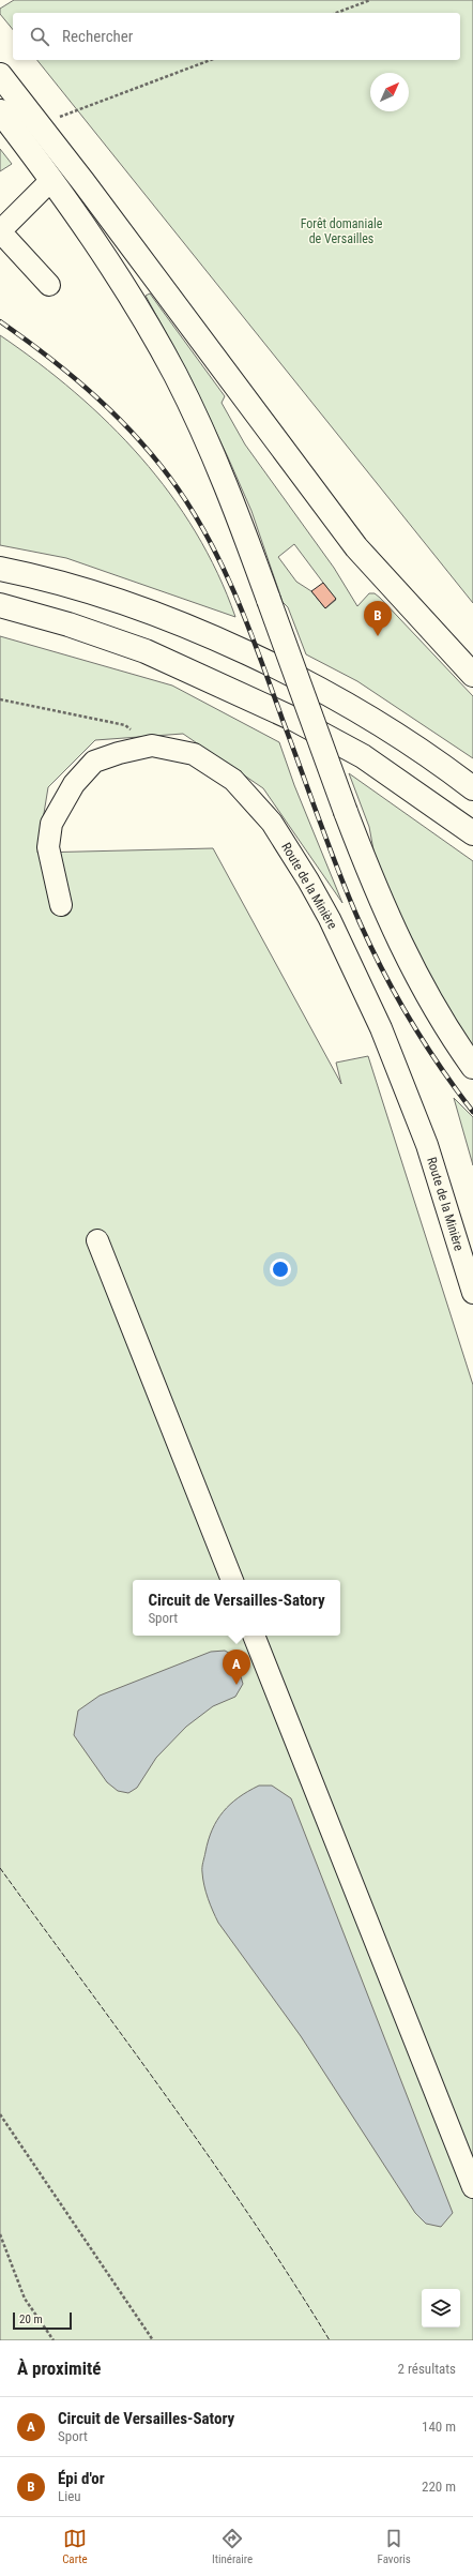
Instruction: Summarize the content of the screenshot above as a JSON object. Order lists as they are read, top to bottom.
{
  "streets": {
    "street": ["Route de la Minière"]
  },
  "parks": ["Forêt domaniale de Versailles"],
  "scale_bar": "20 m",
  "north": "top right",
  "page": {
    "search": "Rechercher",
    "pins": ["B", "A"],
    "popup": ["Circuit de Versailles-Satory", "Sport"],
    "scale": "20 m",
    "heading": ["À proximité", "2 résultats"],
    "list": [
      {
        "mark": "A",
        "name": "Circuit de Versailles-Satory",
        "note": "Sport",
        "value": "140 m"
      },
      {
        "mark": "B",
        "name": "Épi d'or",
        "note": "Lieu",
        "value": "220 m"
      }
    ],
    "nav": ["Carte", "Itinéraire", "Favoris"]
  }
}
